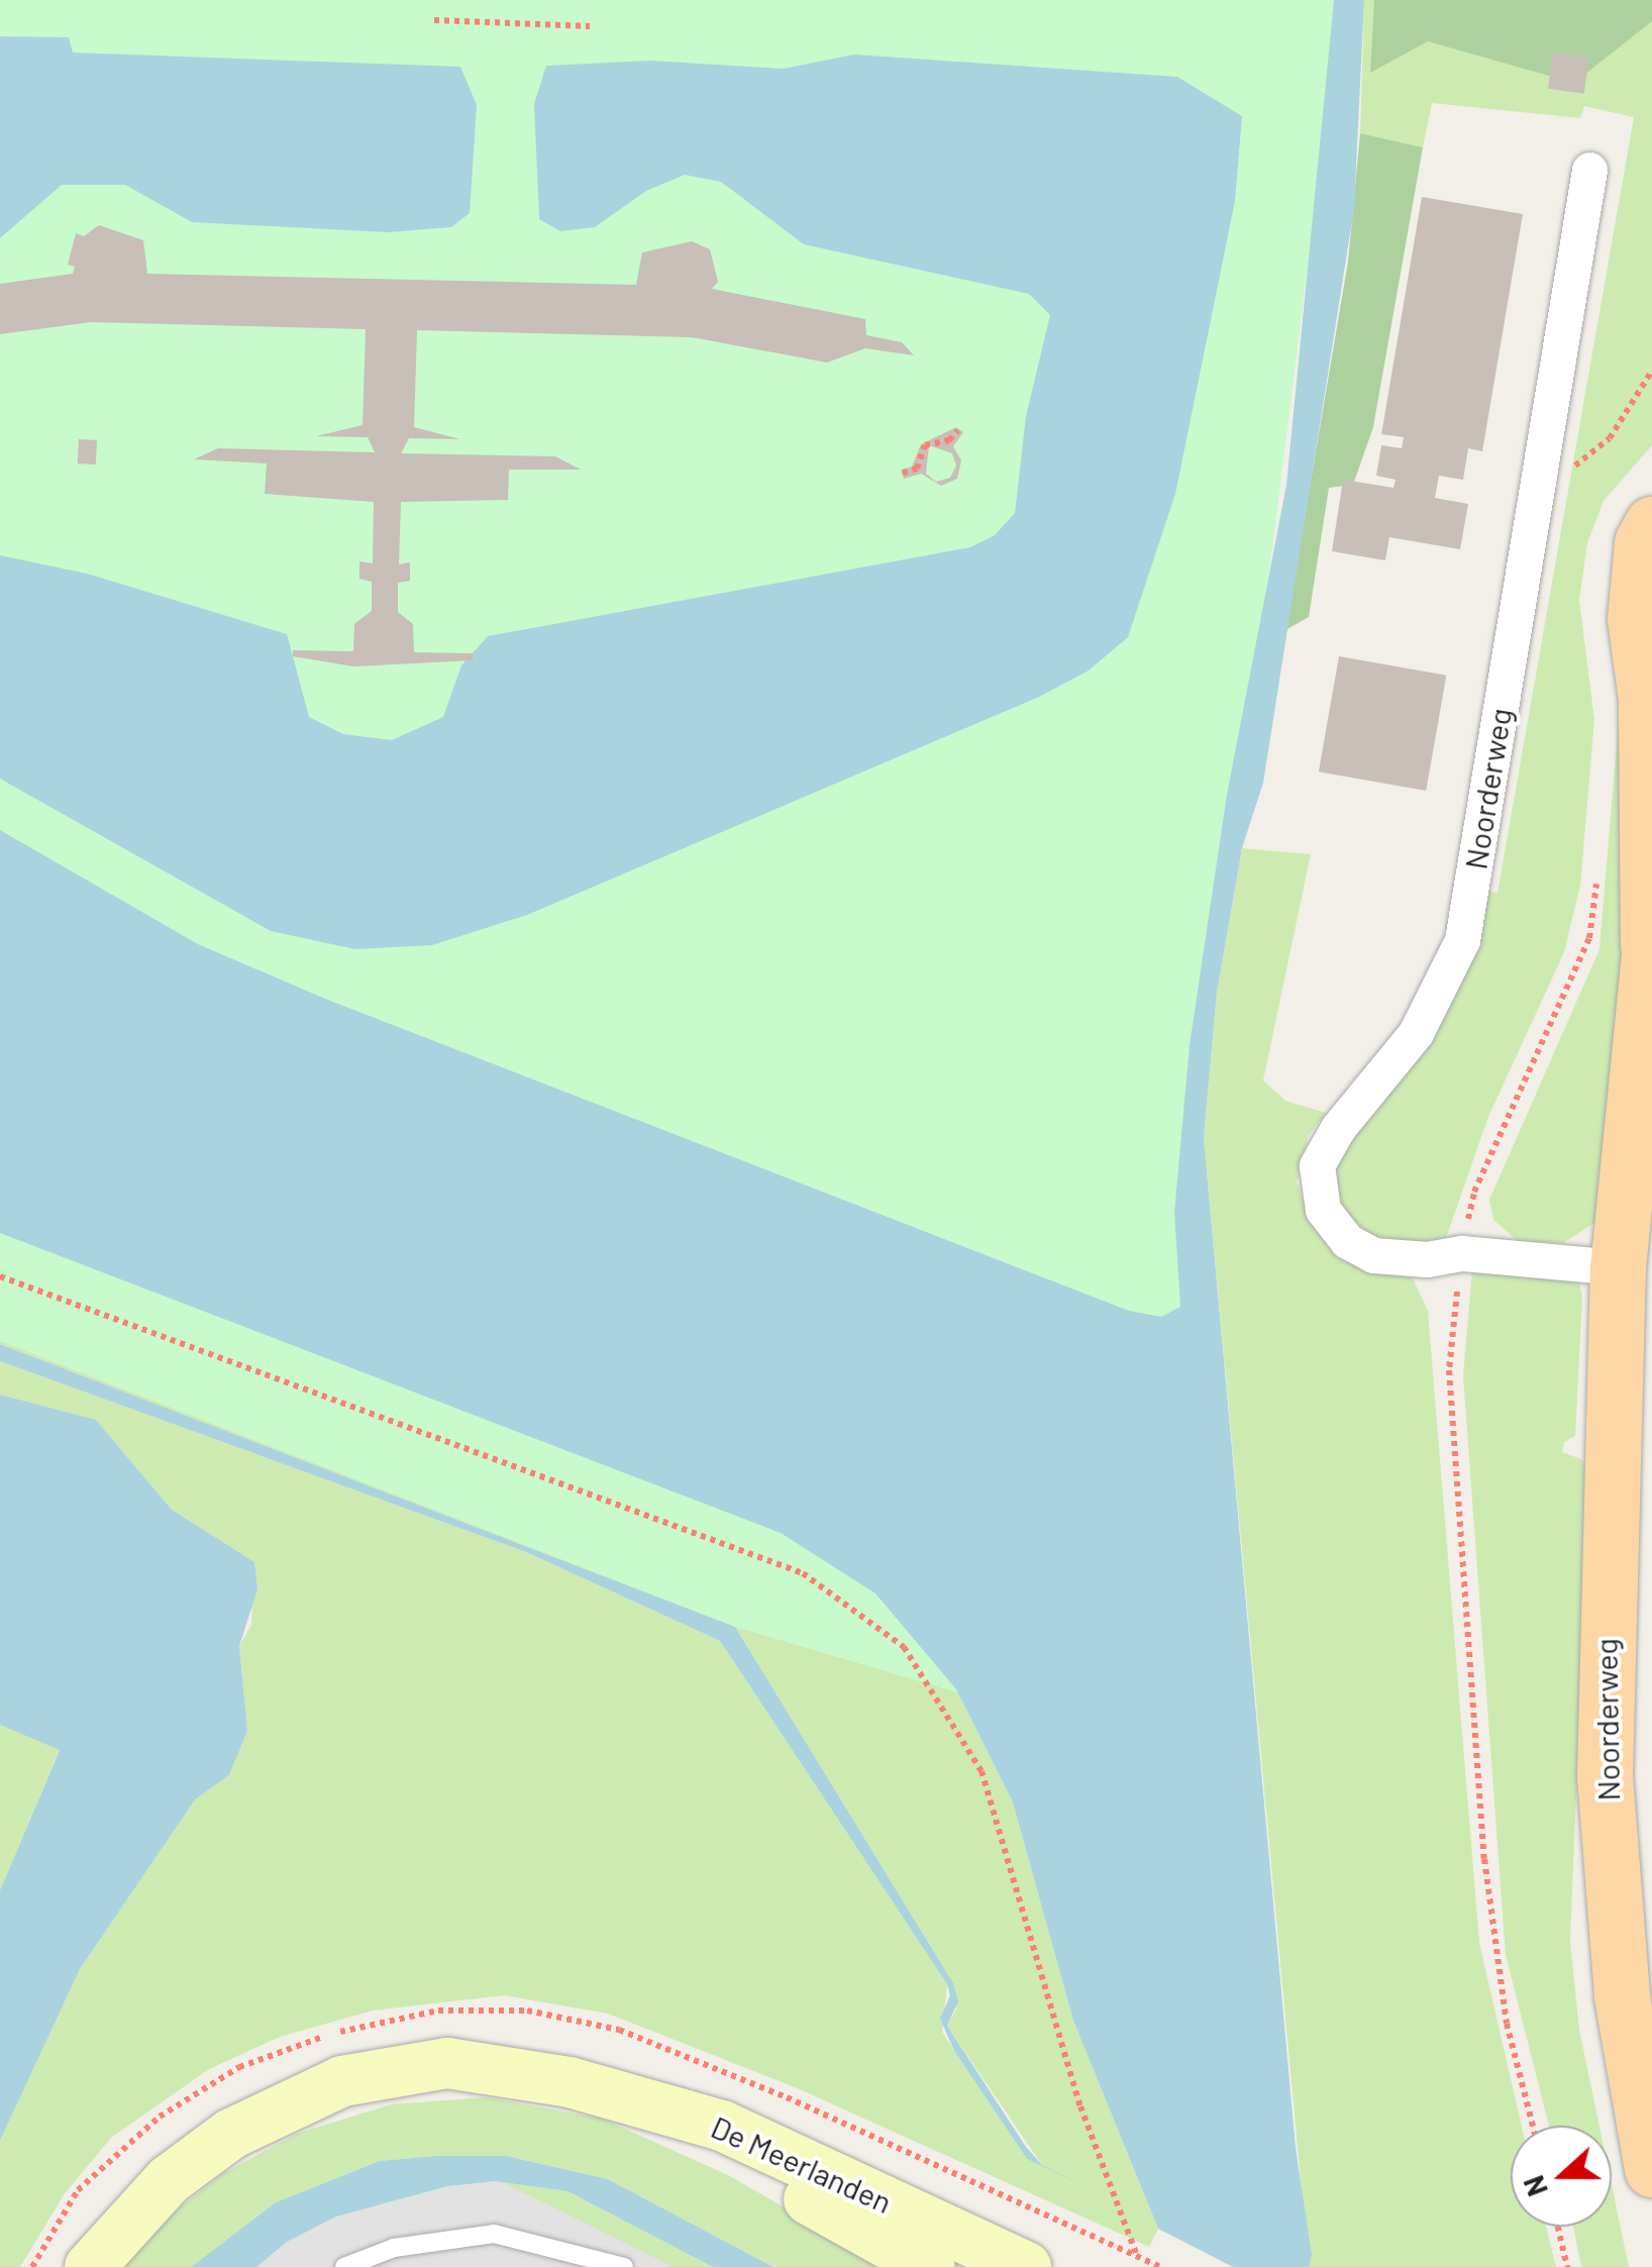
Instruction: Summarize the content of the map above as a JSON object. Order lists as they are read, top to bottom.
{
  "streets": {
    "main road": ["Noorderweg", "De Meerlanden"]
  },
  "north": "left"
}
